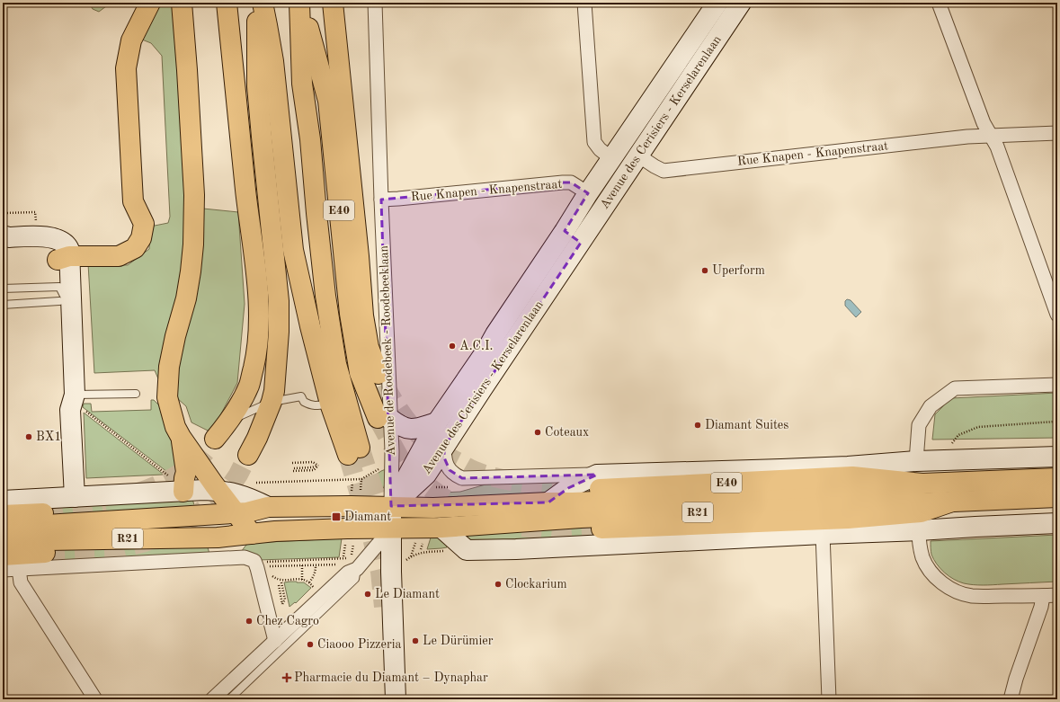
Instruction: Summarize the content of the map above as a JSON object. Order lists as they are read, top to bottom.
{
  "streets": {
    "main road": ["E40", "R21"],
    "street": ["Avenue des Cerisiers - Kerselarenlaan", "Rue Knapen - Knapenstraat", "Avenue de Roodebeek - Roodebeeklaan"]
  },
  "crossings": [
    ["Avenue des Cerisiers - Kerselarenlaan", "Rue Knapen - Knapenstraat"],
    ["Avenue des Cerisiers - Kerselarenlaan", "Avenue de Roodebeek - Roodebeeklaan"],
    ["Avenue des Cerisiers - Kerselarenlaan", "R21"],
    ["Rue Knapen - Knapenstraat", "Avenue de Roodebeek - Roodebeeklaan"],
    ["E40", "Avenue de Roodebeek - Roodebeeklaan"],
    ["E40", "R21"],
    ["Avenue de Roodebeek - Roodebeeklaan", "R21"]
  ],
  "places": {
    "other": [
      "Uperform",
      "A.C.I.",
      "Diamant Suites",
      "Coteaux",
      "BX1",
      "Clockarium",
      "Le Diamant",
      "Chez Cagro",
      "Le Dürümier",
      "Ciaooo Pizzeria"
    ],
    "transit": ["Diamant"],
    "health": ["Pharmacie du Diamant – Dynaphar"]
  }
}
